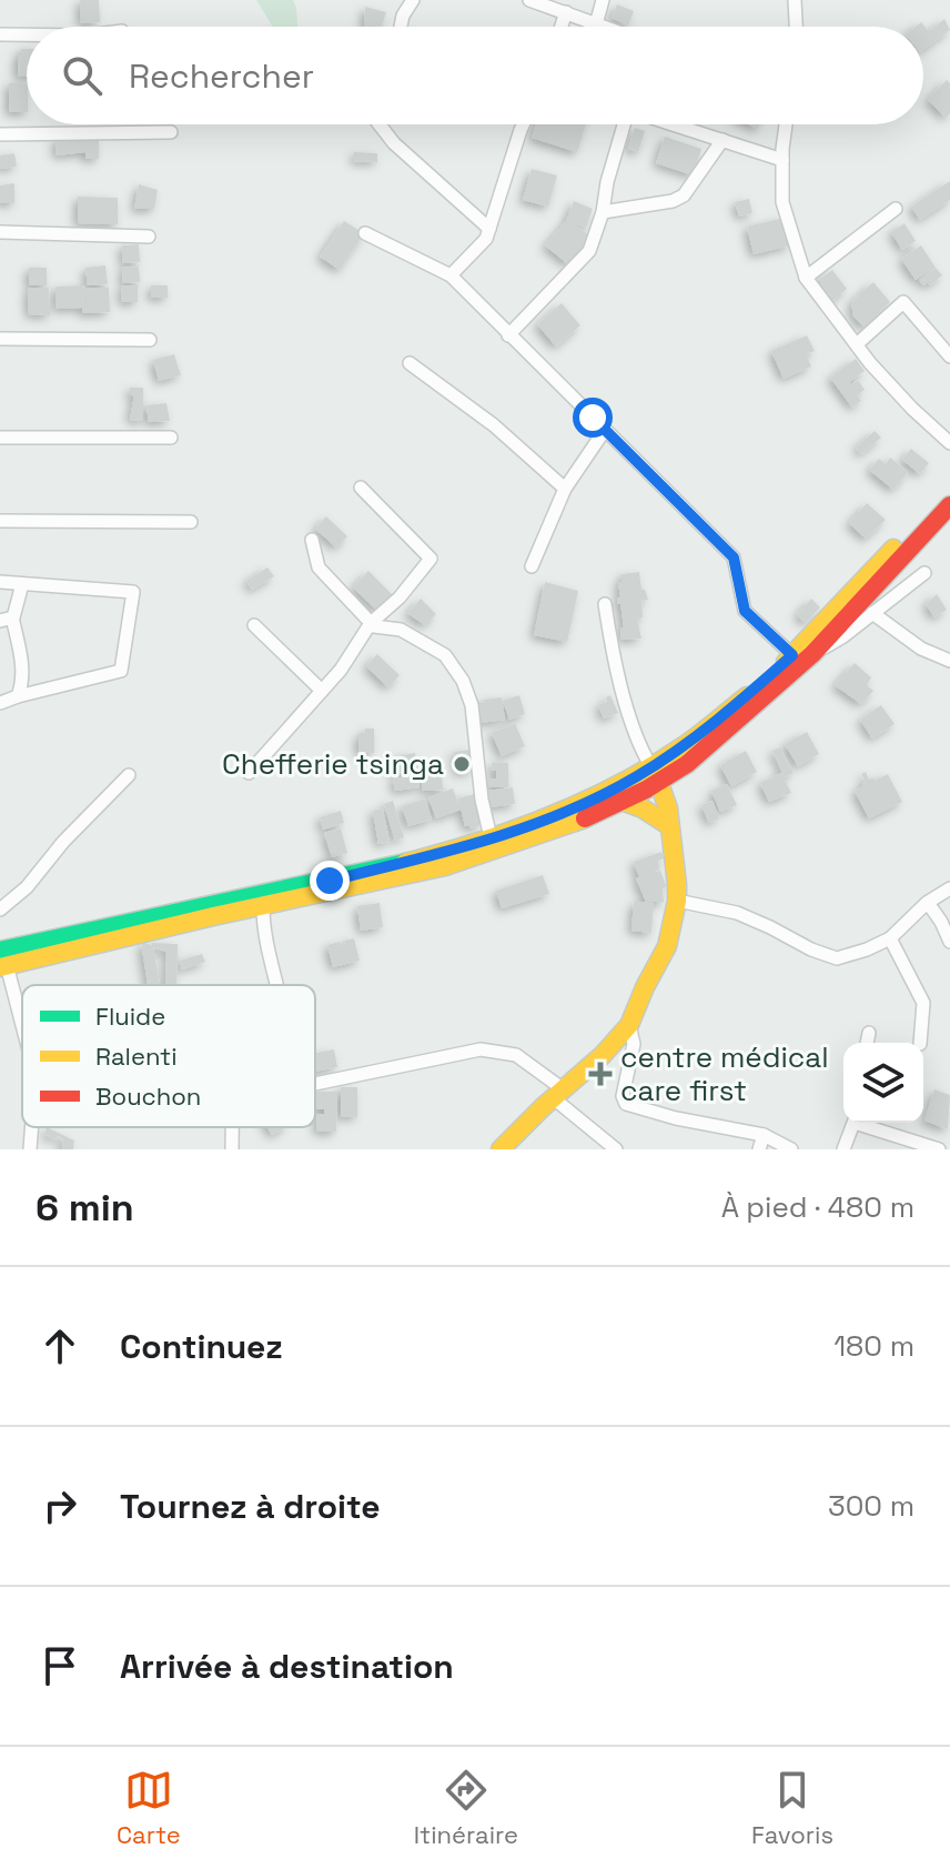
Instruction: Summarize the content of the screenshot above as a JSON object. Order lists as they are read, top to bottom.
{
  "places": {
    "other": ["Chefferie tsinga"],
    "health": ["centre médical care first"]
  },
  "legend": ["Fluide", "Ralenti", "Bouchon"],
  "page": {
    "search": "Rechercher",
    "heading": ["6 min", "À pied · 480 m"],
    "list": [
      ["Continuez", "180 m"],
      ["Tournez à droite", "300 m"],
      "Arrivée à destination"
    ],
    "nav": ["Carte", "Itinéraire", "Favoris"]
  }
}
